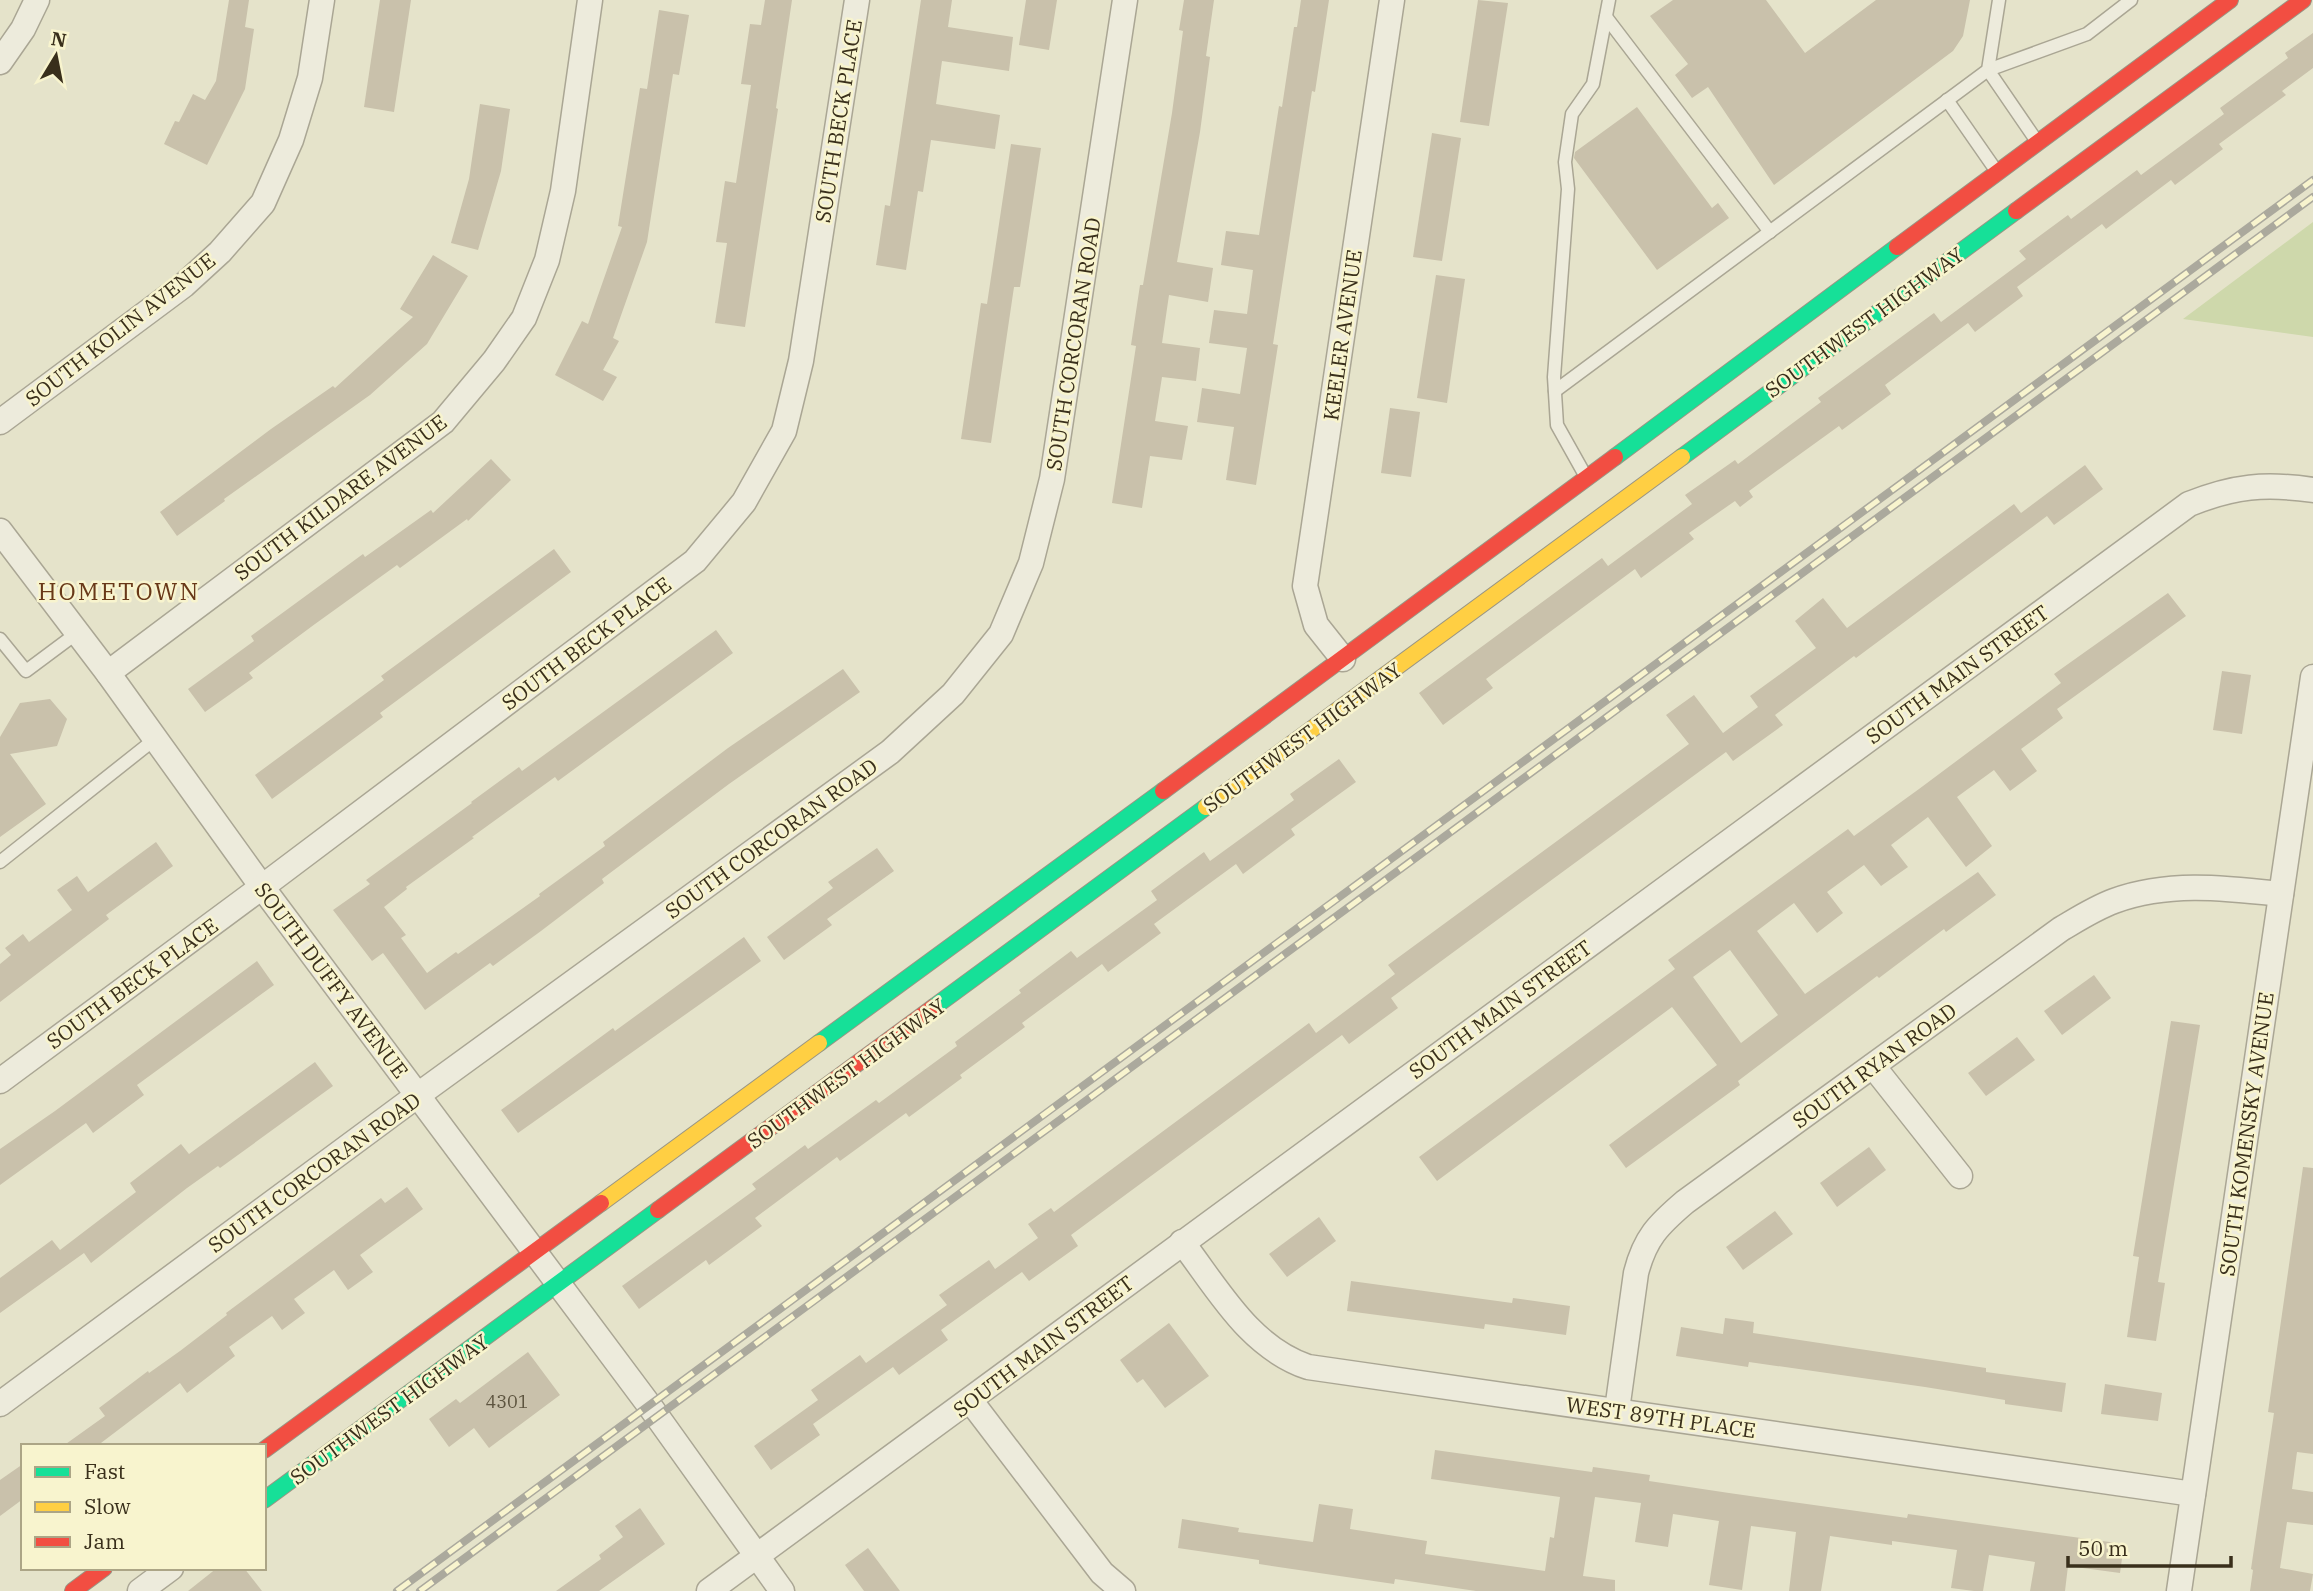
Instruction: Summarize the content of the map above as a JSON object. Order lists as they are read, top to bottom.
{
  "streets": {
    "street": [
      "SOUTH BECK PLACE",
      "SOUTHWEST HIGHWAY",
      "SOUTH KOLIN AVENUE",
      "KEELER AVENUE",
      "SOUTH CORCORAN ROAD",
      "SOUTH KILDARE AVENUE",
      "SOUTH MAIN STREET",
      "SOUTH DUFFY AVENUE",
      "SOUTH RYAN ROAD",
      "SOUTH KOMENSKY AVENUE",
      "WEST 89TH PLACE"
    ]
  },
  "crossings": [
    ["SOUTH BECK PLACE", "SOUTH DUFFY AVENUE"],
    ["SOUTHWEST HIGHWAY", "KEELER AVENUE"],
    ["SOUTHWEST HIGHWAY", "SOUTH DUFFY AVENUE"],
    ["SOUTH CORCORAN ROAD", "SOUTH DUFFY AVENUE"],
    ["SOUTH KILDARE AVENUE", "SOUTH DUFFY AVENUE"],
    ["SOUTH MAIN STREET", "SOUTH DUFFY AVENUE"],
    ["SOUTH MAIN STREET", "WEST 89TH PLACE"],
    ["SOUTH RYAN ROAD", "SOUTH KOMENSKY AVENUE"],
    ["SOUTH RYAN ROAD", "WEST 89TH PLACE"],
    ["SOUTH KOMENSKY AVENUE", "WEST 89TH PLACE"]
  ],
  "districts": ["HOMETOWN"],
  "house_numbers": ["4301"],
  "legend": ["Fast", "Slow", "Jam"],
  "scale_bar": "50 m",
  "north": "top"
}
